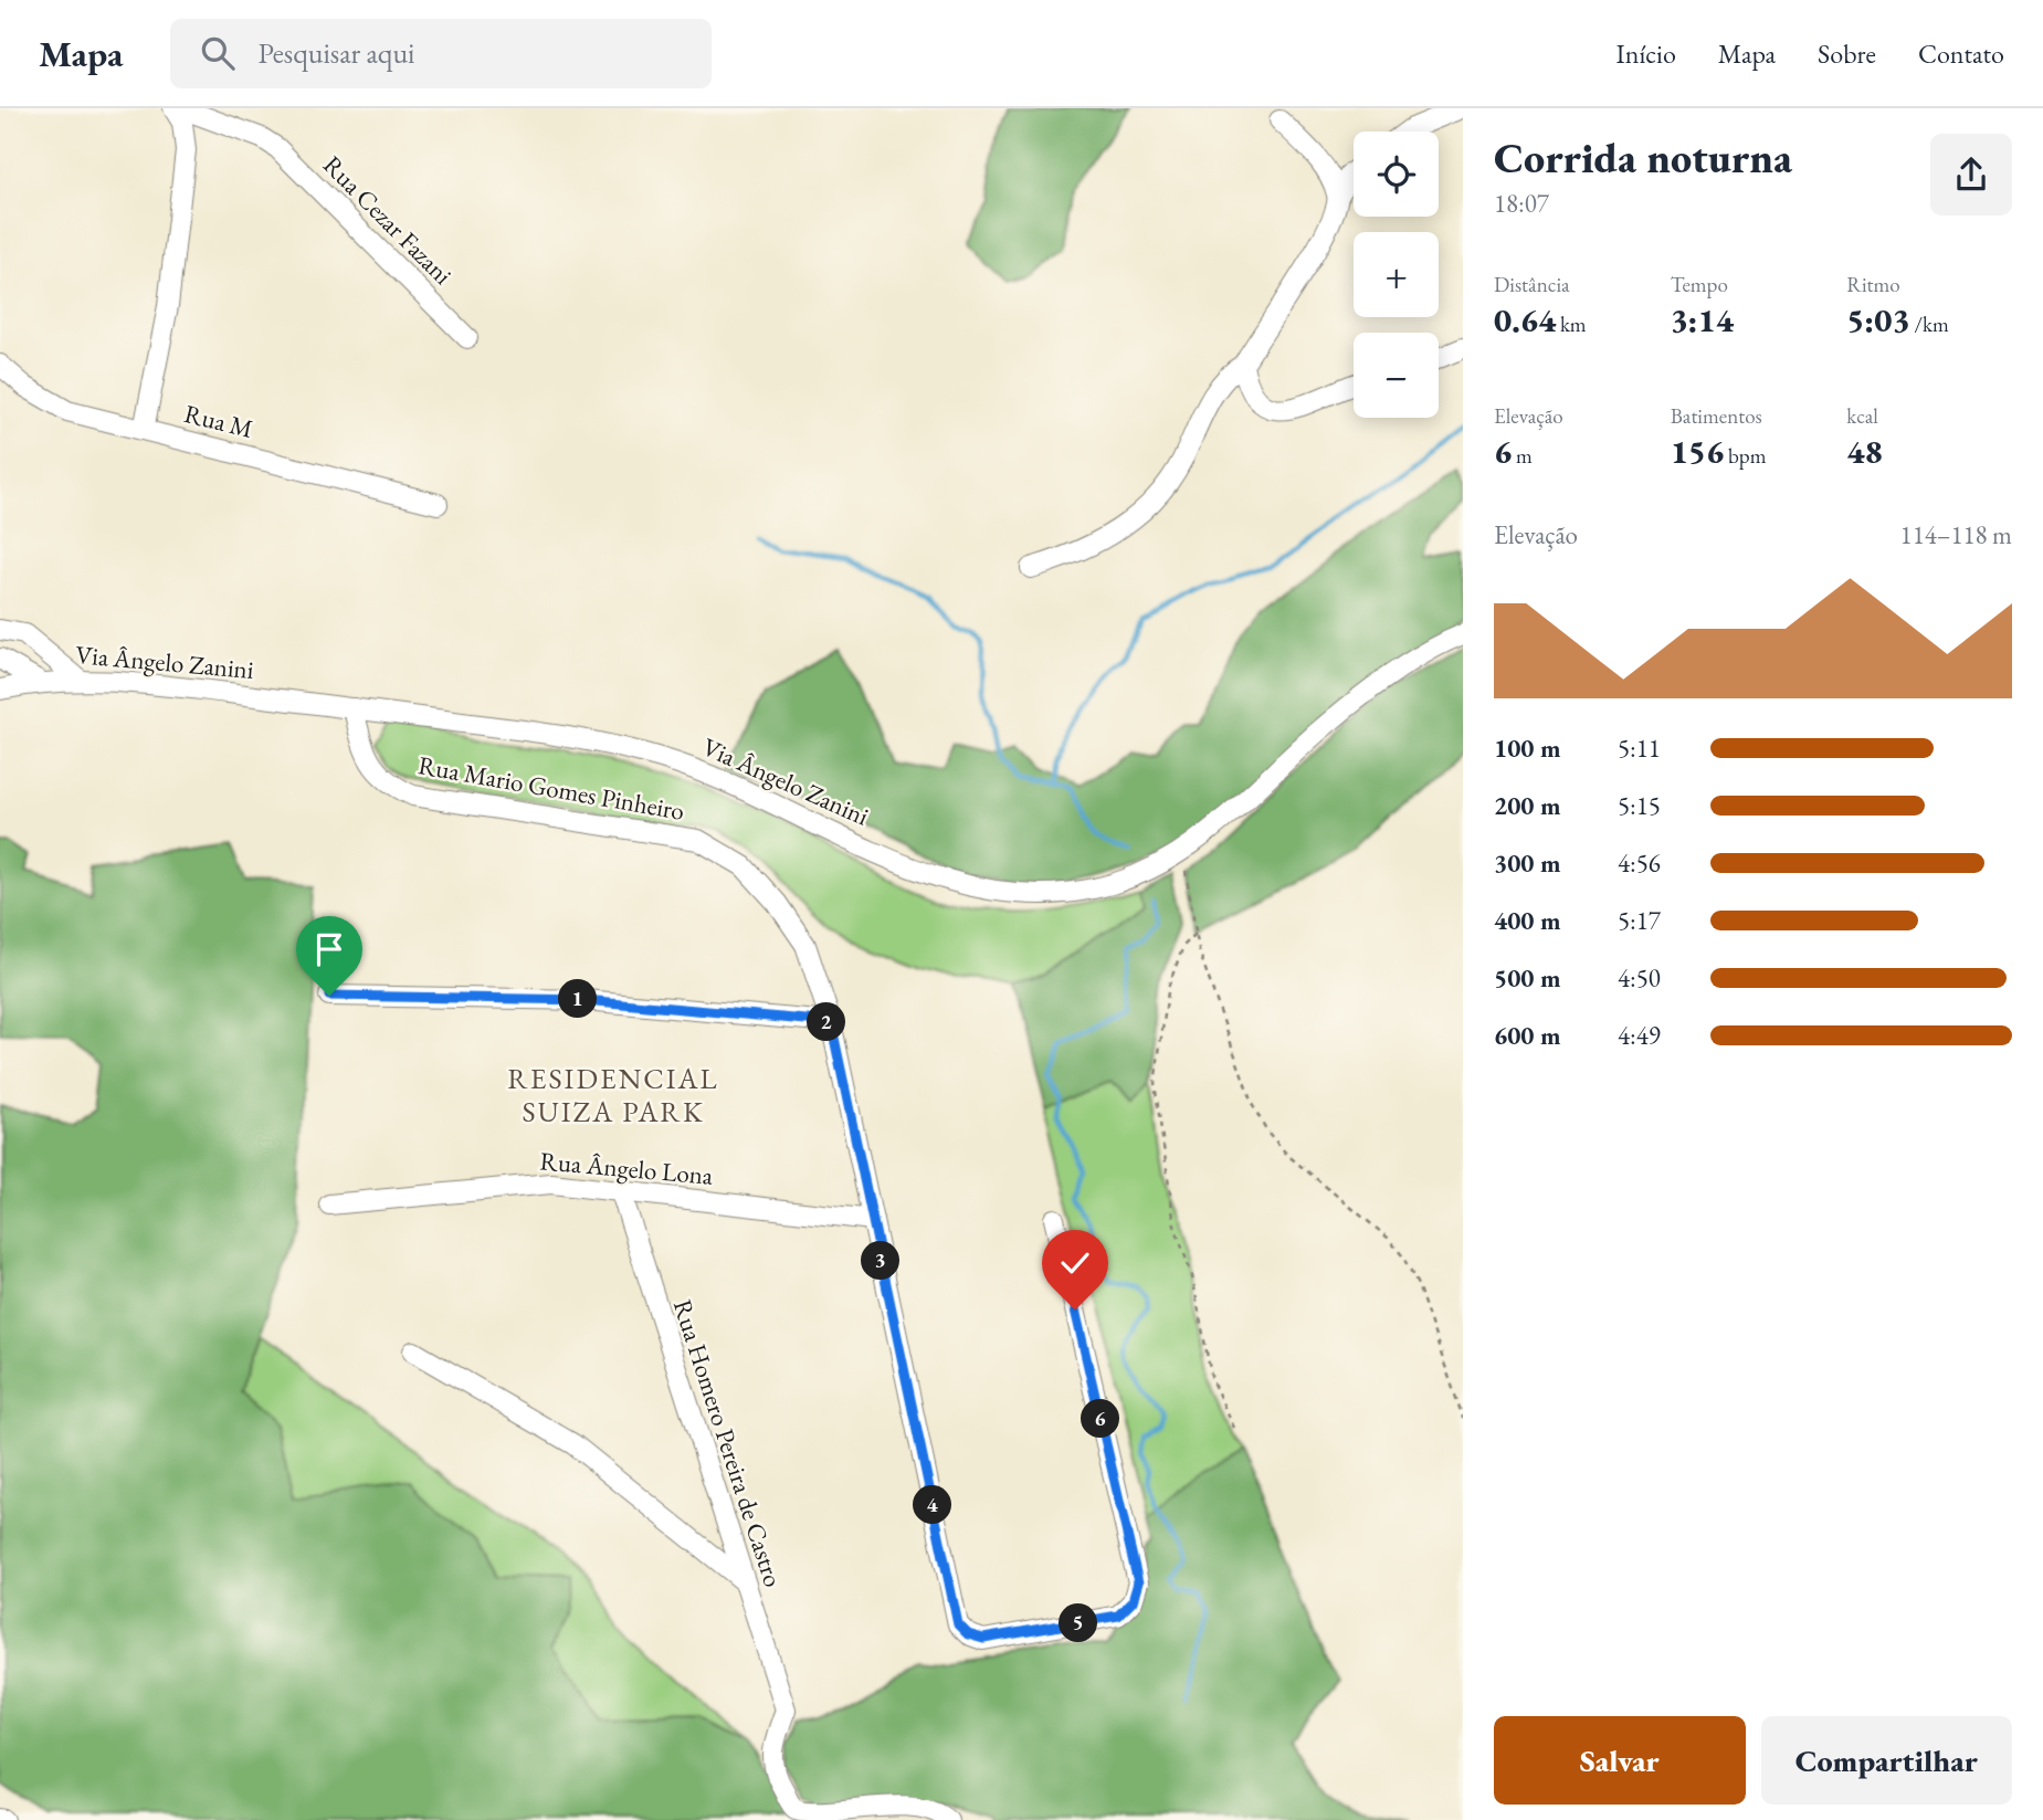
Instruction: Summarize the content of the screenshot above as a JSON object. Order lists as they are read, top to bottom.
{
  "streets": {
    "street": [
      "Rua Cezar Fazani",
      "Rua M",
      "Via Ângelo Zanini",
      "Rua Mario Gomes Pinheiro",
      "Rua Ângelo Lona",
      "Rua Homero Pereira de Castro"
    ]
  },
  "crossings": [
    ["Via Ângelo Zanini", "Rua Mario Gomes Pinheiro"],
    ["Rua Mario Gomes Pinheiro", "Rua Ângelo Lona"],
    ["Rua Ângelo Lona", "Rua Homero Pereira de Castro"]
  ],
  "districts": ["RESIDENCIAL SUIZA PARK"],
  "page": {
    "header": "Mapa",
    "search": "Pesquisar aqui",
    "nav": [
      "Início",
      "Mapa",
      "Sobre",
      "Contato"
    ],
    "heading": ["Corrida noturna", "18:07"],
    "map_buttons": ["+", "−"],
    "stats": [
      ["Distância", "0.64 km"],
      ["Tempo", "3:14"],
      ["Ritmo", "5:03 /km"],
      ["Elevação", "6 m"],
      ["Batimentos", "156 bpm"],
      ["kcal", "48"]
    ],
    "chart": ["Elevação", "114–118 m"],
    "list": [
      {
        "name": "100 m",
        "note": "5:11"
      },
      {
        "name": "200 m",
        "note": "5:15"
      },
      {
        "name": "300 m",
        "note": "4:56"
      },
      {
        "name": "400 m",
        "note": "5:17"
      },
      {
        "name": "500 m",
        "note": "4:50"
      },
      {
        "name": "600 m",
        "note": "4:49"
      }
    ],
    "pins": [
      "1",
      "2",
      "3",
      "6",
      "4",
      "5"
    ],
    "buttons": ["Salvar", "Compartilhar"]
  }
}
